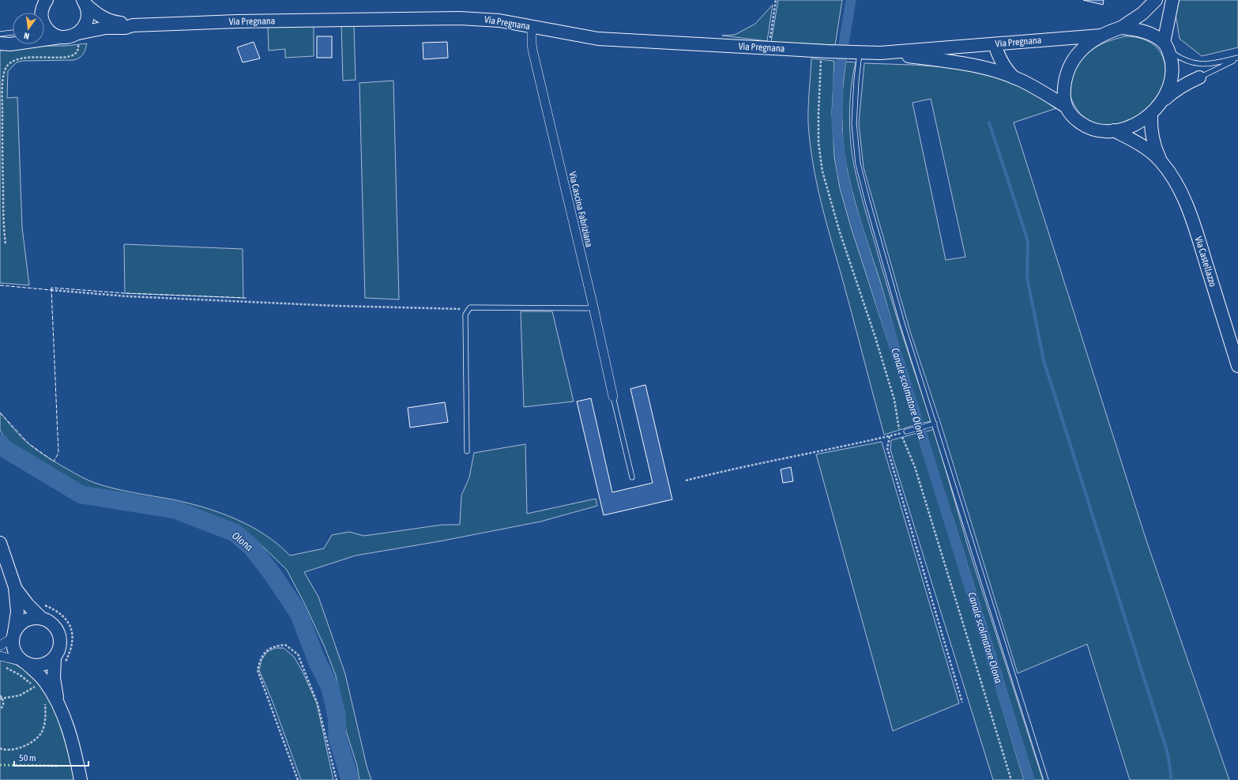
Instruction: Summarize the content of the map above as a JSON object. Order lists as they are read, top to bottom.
{
  "streets": {
    "street": ["Via Pregnana", "Via Cascina Fabriziana", "Via Castellazzo"]
  },
  "crossings": [
    ["Via Pregnana", "Via Cascina Fabriziana"],
    ["Via Pregnana", "Via Castellazzo"]
  ],
  "water": ["Canale scolmatore Olona", "Olona"],
  "scale_bar": "50 m",
  "north": "bottom"
}
